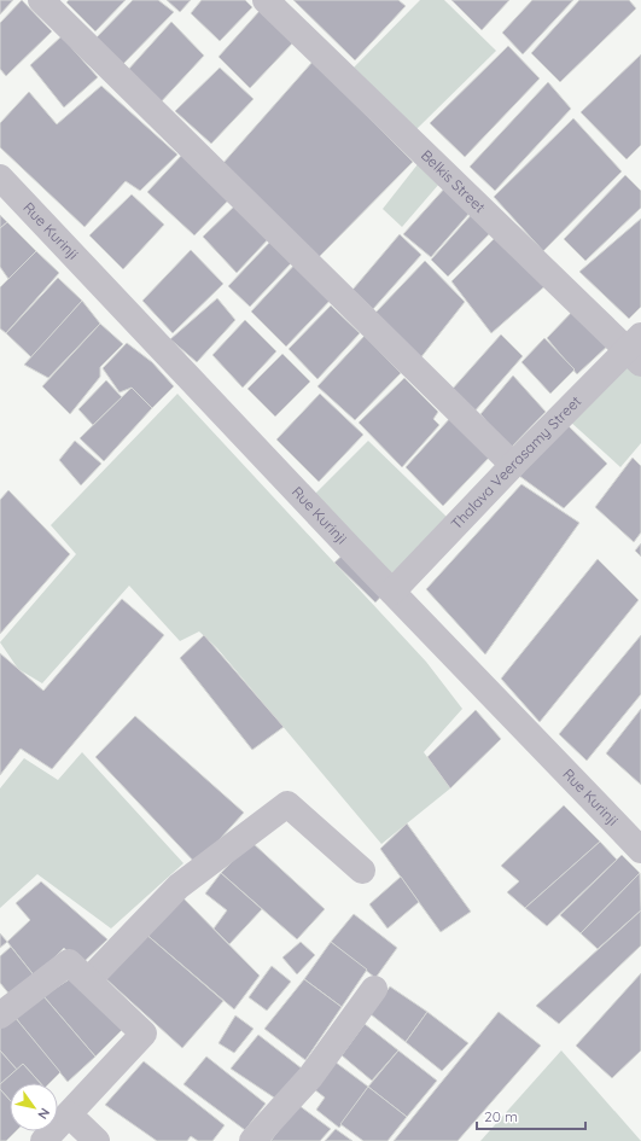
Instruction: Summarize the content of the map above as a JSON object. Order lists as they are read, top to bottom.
{
  "streets": {
    "street": ["Belkis Street", "Rue Kurinji", "Thalava Veerasamy Street"]
  },
  "crossings": [
    ["Belkis Street", "Thalava Veerasamy Street"],
    ["Rue Kurinji", "Thalava Veerasamy Street"]
  ],
  "scale_bar": "20 m",
  "north": "bottom right"
}
